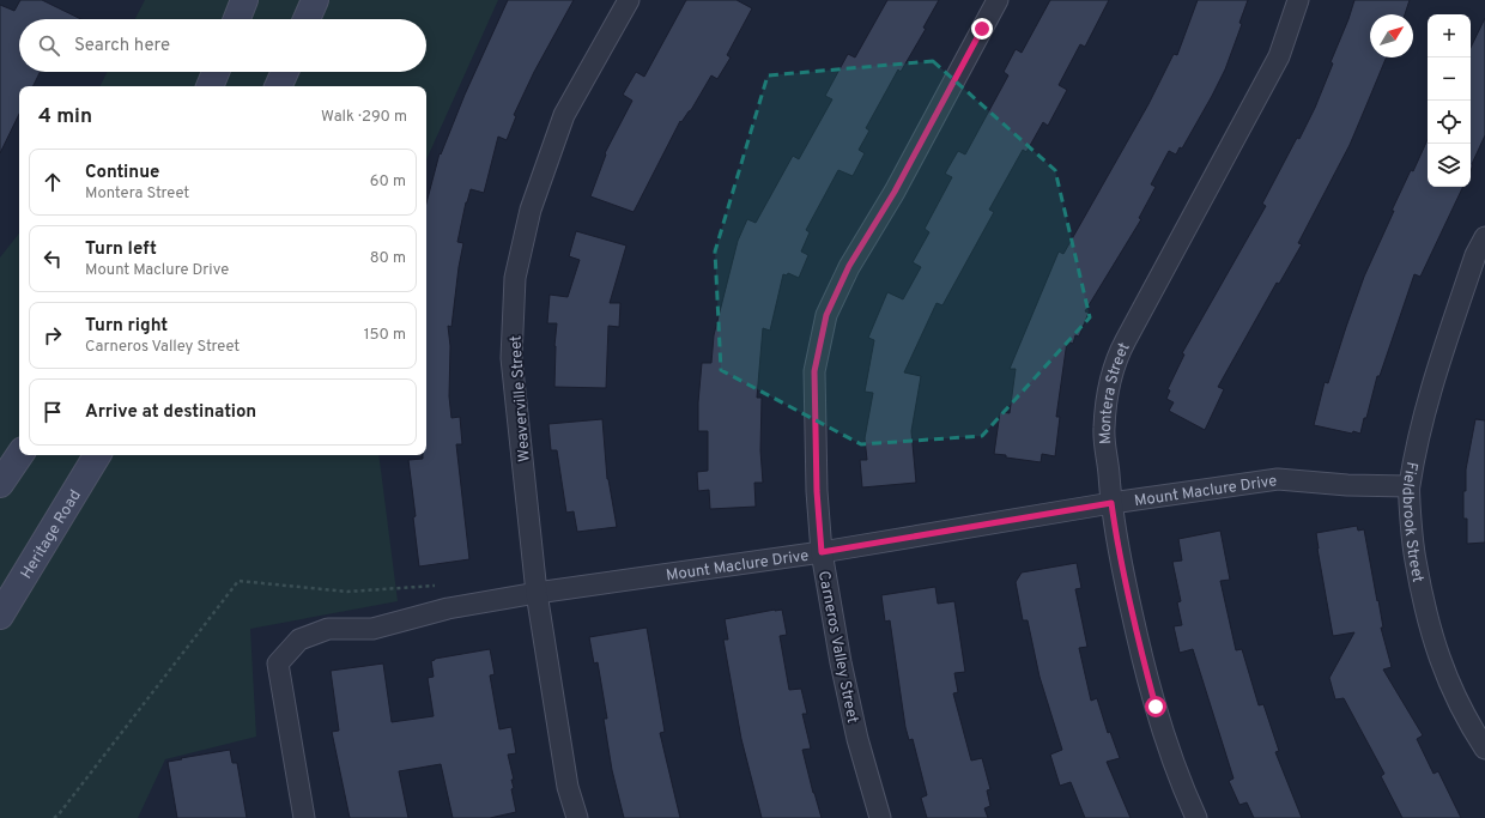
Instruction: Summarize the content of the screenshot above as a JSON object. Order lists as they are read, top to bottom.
{
  "streets": {
    "main road": ["Heritage Road"],
    "street": [
      "Montera Street",
      "Weaverville Street",
      "Mount Maclure Drive",
      "Fieldbrook Street",
      "Carneros Valley Street"
    ]
  },
  "crossings": [
    ["Montera Street", "Mount Maclure Drive"],
    ["Weaverville Street", "Mount Maclure Drive"],
    ["Mount Maclure Drive", "Fieldbrook Street"],
    ["Mount Maclure Drive", "Carneros Valley Street"]
  ],
  "north": "top right",
  "page": {
    "map_buttons": ["+", "−"],
    "search": "Search here",
    "heading": ["4 min", "Walk · 290 m"],
    "list": [
      ["Continue", "Montera Street", "60 m"],
      ["Turn left", "Mount Maclure Drive", "80 m"],
      ["Turn right", "Carneros Valley Street", "150 m"],
      "Arrive at destination"
    ]
  }
}
